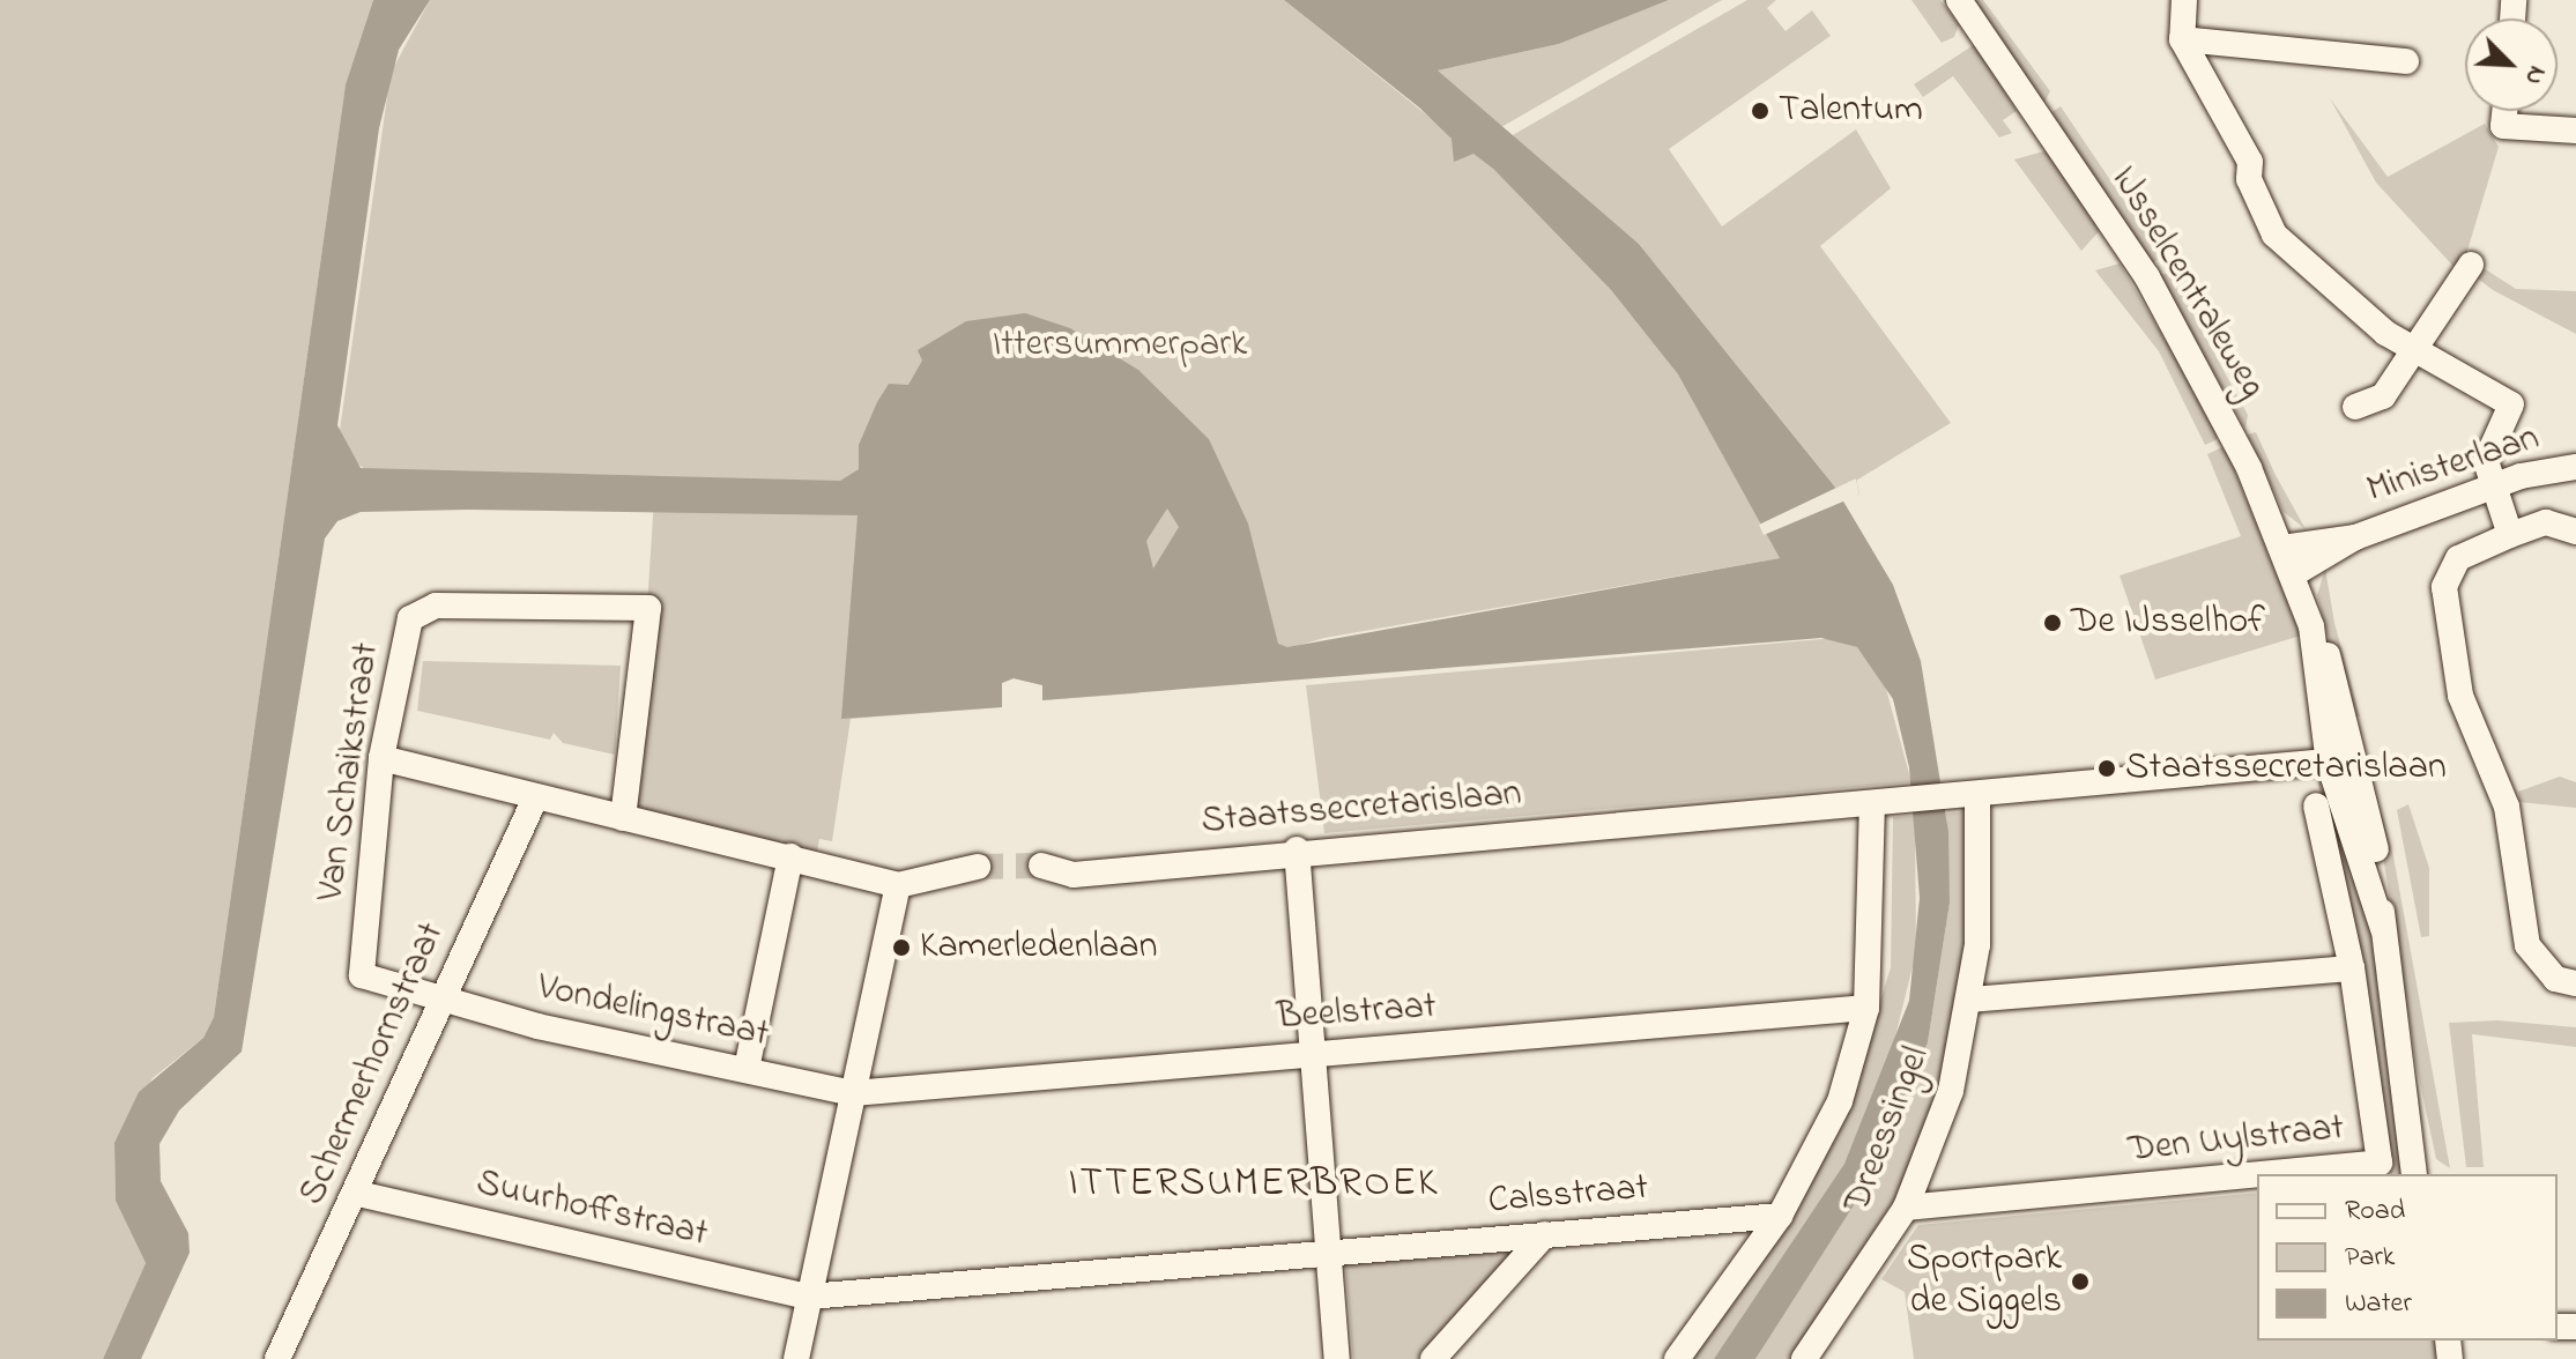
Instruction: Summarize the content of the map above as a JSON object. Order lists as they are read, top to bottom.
{
  "streets": {
    "street": [
      "IJsselcentraleweg",
      "Ministerlaan",
      "Van Schaikstraat",
      "Staatssecretarislaan",
      "Vondelingstraat",
      "Beelstraat",
      "Schermerhornstraat",
      "Dreessingel",
      "Den Uylstraat",
      "Calsstraat",
      "Suurhoffstraat"
    ]
  },
  "crossings": [
    ["IJsselcentraleweg", "Ministerlaan"],
    ["IJsselcentraleweg", "Staatssecretarislaan"],
    ["Van Schaikstraat", "Vondelingstraat"],
    ["Van Schaikstraat", "Schermerhornstraat"],
    ["Staatssecretarislaan", "Dreessingel"],
    ["Vondelingstraat", "Beelstraat"],
    ["Vondelingstraat", "Schermerhornstraat"],
    ["Beelstraat", "Dreessingel"],
    ["Schermerhornstraat", "Suurhoffstraat"],
    ["Dreessingel", "Den Uylstraat"],
    ["Dreessingel", "Calsstraat"],
    ["Calsstraat", "Suurhoffstraat"]
  ],
  "districts": ["ITTERSUMERBROEK"],
  "parks": ["Ittersummerpark"],
  "places": [
    "Talentum",
    "De IJsselhof",
    "Staatssecretarislaan",
    "Kamerledenlaan",
    "Sportpark de Siggels"
  ],
  "legend": ["Road", "Park", "Water"],
  "north": "bottom right"
}
